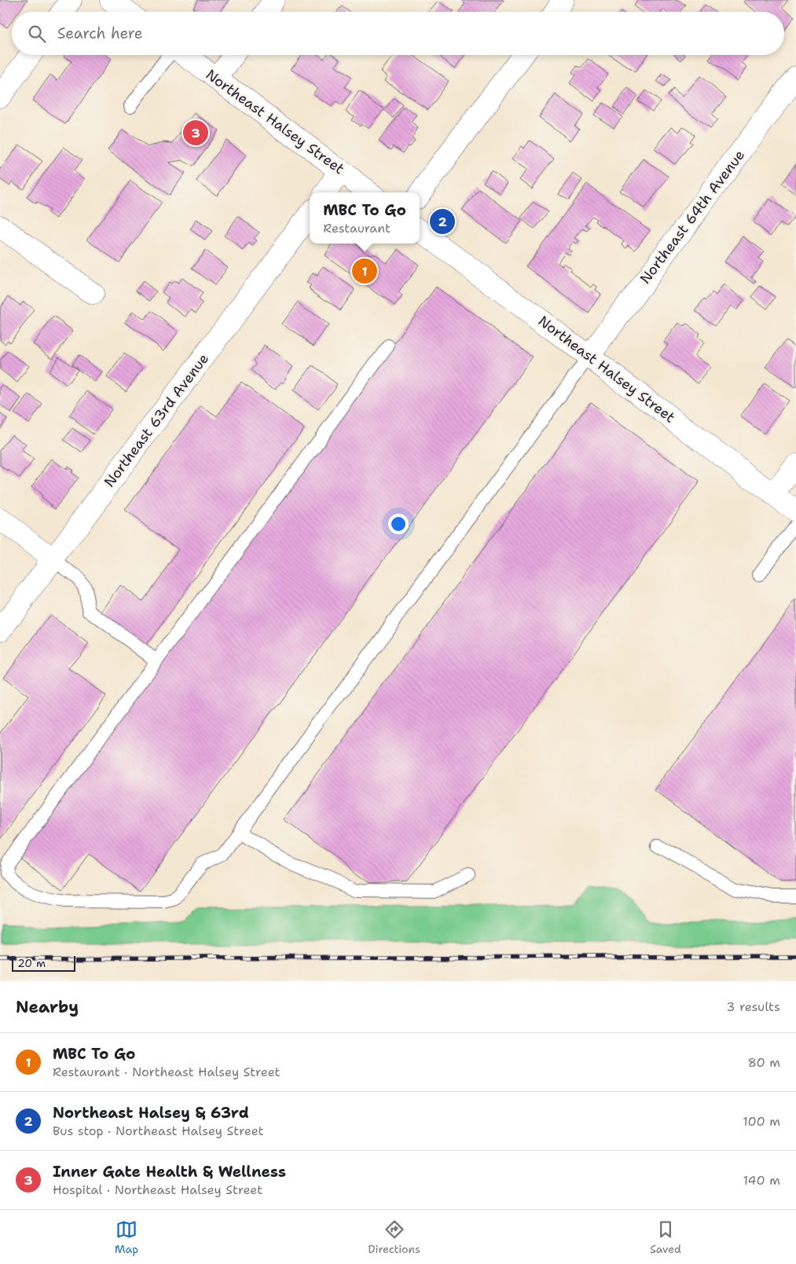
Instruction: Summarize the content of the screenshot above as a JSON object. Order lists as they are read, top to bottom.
{
  "streets": {
    "street": ["Northeast Halsey Street", "Northeast 64th Avenue", "Northeast 63rd Avenue"]
  },
  "crossings": [
    ["Northeast Halsey Street", "Northeast 64th Avenue"]
  ],
  "scale_bar": "20 m",
  "page": {
    "search": "Search here",
    "pins": ["3", "2", "1"],
    "popup": ["MBC To Go", "Restaurant"],
    "scale": "20 m",
    "heading": ["Nearby", "3 results"],
    "list": [
      {
        "mark": "1",
        "name": "MBC To Go",
        "note": "Restaurant · Northeast Halsey Street",
        "value": "80 m"
      },
      {
        "mark": "2",
        "name": "Northeast Halsey & 63rd",
        "note": "Bus stop · Northeast Halsey Street",
        "value": "100 m"
      },
      {
        "mark": "3",
        "name": "Inner Gate Health & Wellness",
        "note": "Hospital · Northeast Halsey Street",
        "value": "140 m"
      }
    ],
    "nav": ["Map", "Directions", "Saved"]
  }
}
